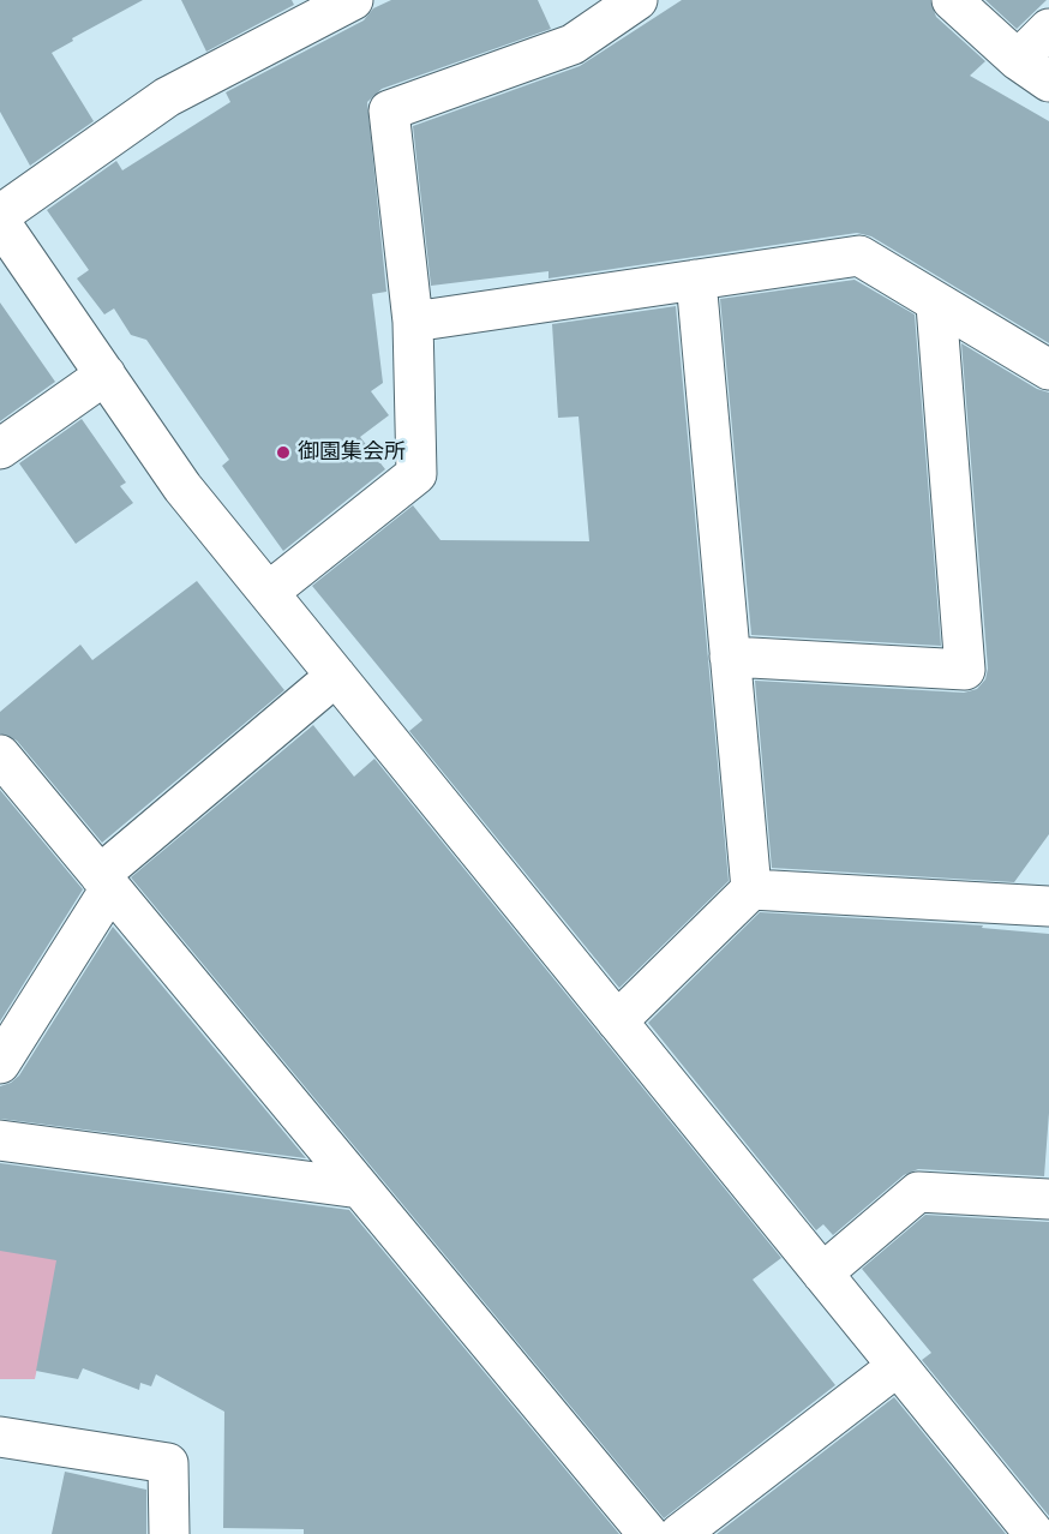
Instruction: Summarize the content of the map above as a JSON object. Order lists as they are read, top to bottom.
{
  "places": ["御園集会所"]
}
